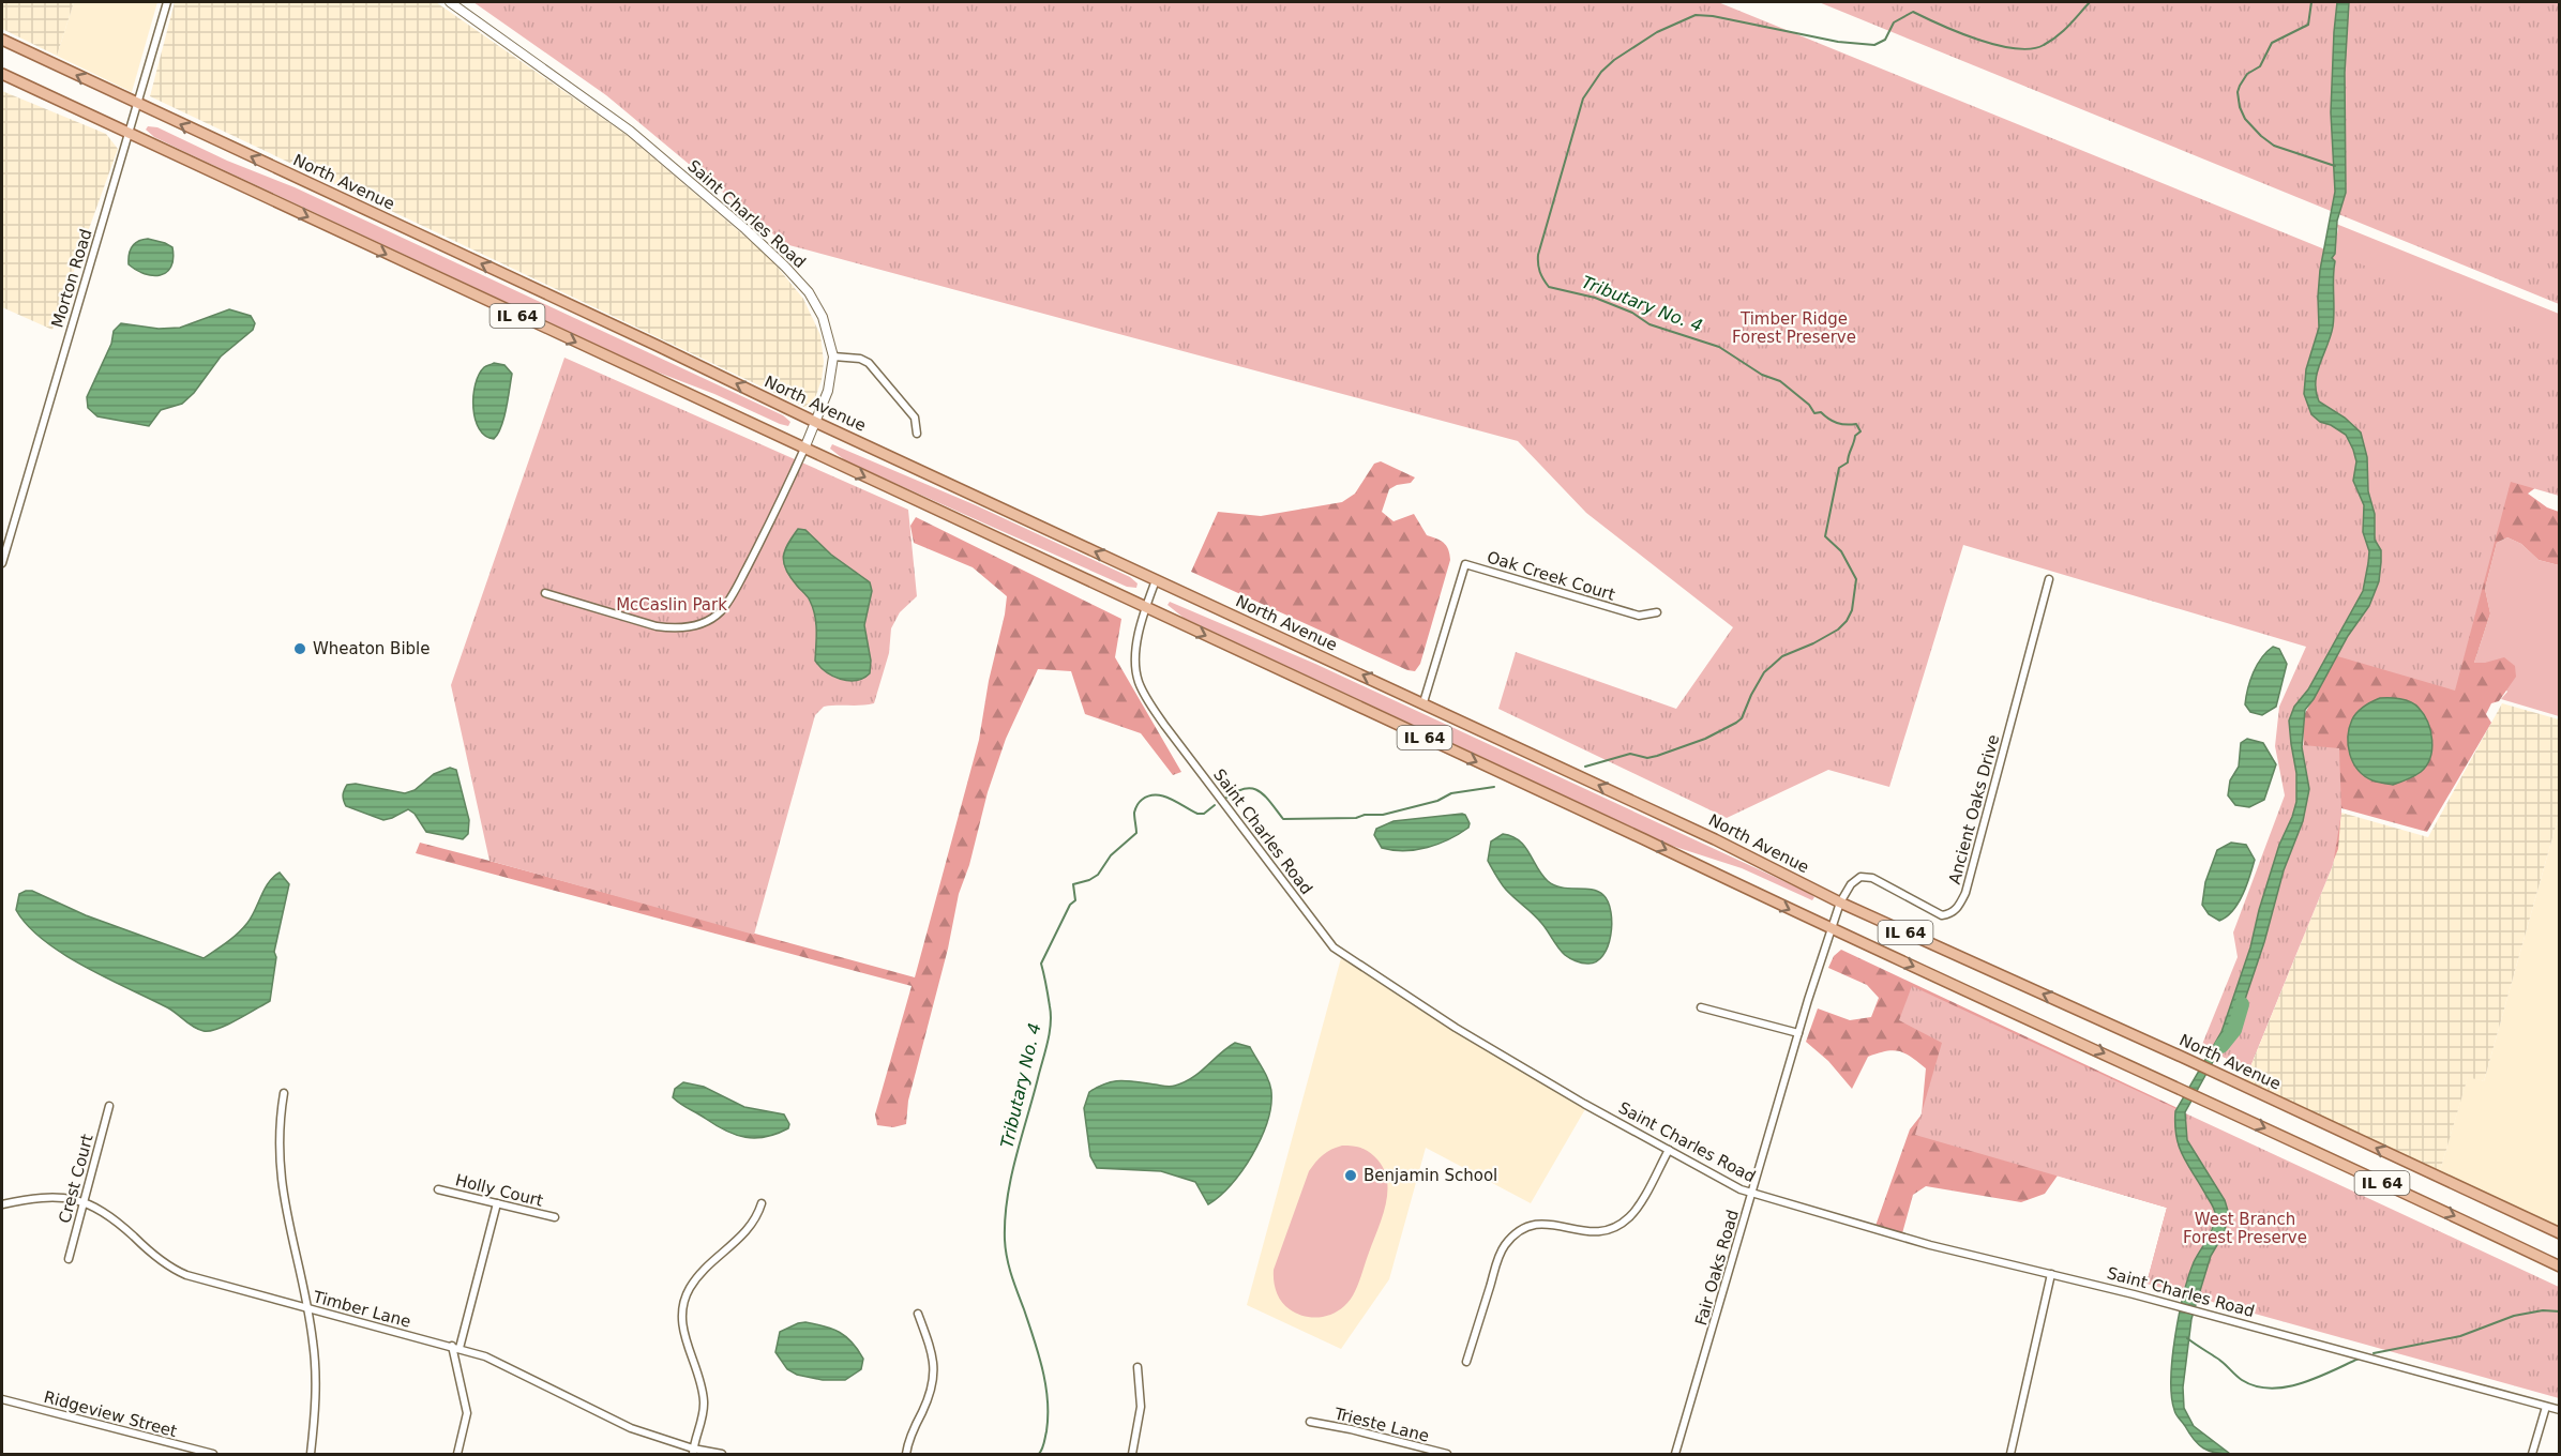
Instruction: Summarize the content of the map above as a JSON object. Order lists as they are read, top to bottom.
{
  "streets": {
    "main road": ["North Avenue", "IL 64"],
    "street": [
      "Saint Charles Road",
      "Morton Road",
      "Oak Creek Court",
      "Ancient Oaks Drive",
      "Crest Court",
      "Holly Court",
      "Fair Oaks Road",
      "Timber Lane",
      "Ridgeview Street",
      "Trieste Lane"
    ]
  },
  "crossings": [
    ["North Avenue", "Saint Charles Road"],
    ["North Avenue", "Morton Road"],
    ["North Avenue", "Oak Creek Court"],
    ["North Avenue", "Ancient Oaks Drive"],
    ["North Avenue", "Fair Oaks Road"],
    ["Saint Charles Road", "IL 64"],
    ["Saint Charles Road", "Fair Oaks Road"],
    ["Morton Road", "IL 64"],
    ["IL 64", "Fair Oaks Road"],
    ["Ancient Oaks Drive", "Fair Oaks Road"],
    ["Crest Court", "Timber Lane"]
  ],
  "water": ["Tributary No. 4"],
  "parks": ["Timber Ridge Forest Preserve", "McCaslin Park", "West Branch Forest Preserve"],
  "places": ["Wheaton Bible", "Benjamin School"]
}
